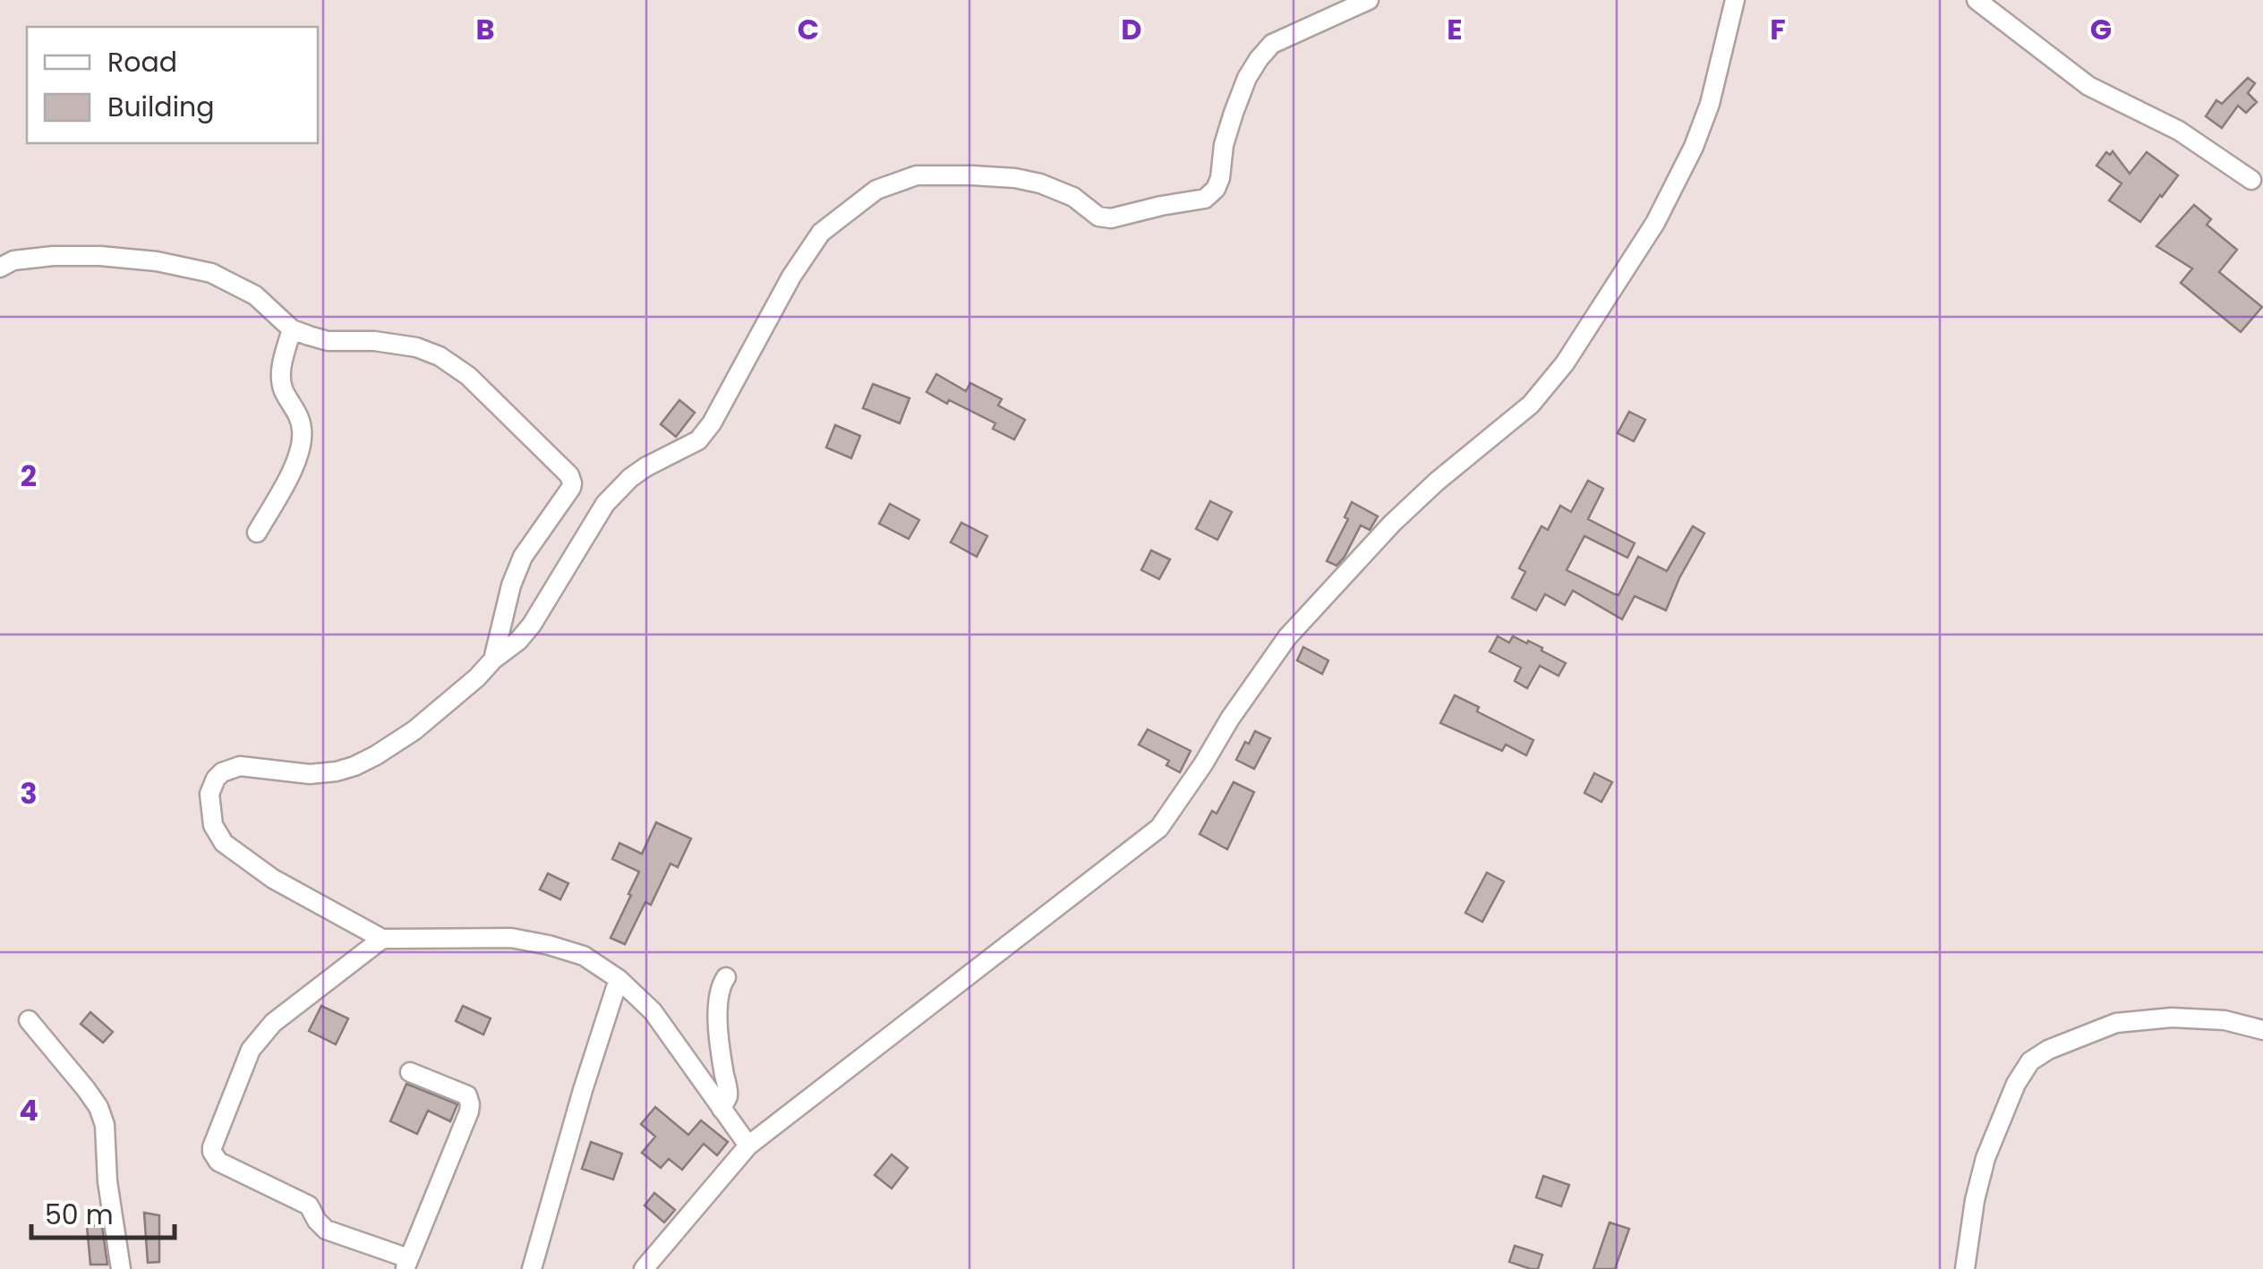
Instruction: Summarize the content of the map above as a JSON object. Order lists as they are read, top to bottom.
{
  "legend": ["Road", "Building"],
  "scale_bar": "50 m",
  "grid": {
    "columns": [
      "B",
      "C",
      "D",
      "E",
      "F",
      "G"
    ],
    "rows": ["2", "3", "4"]
  }
}
